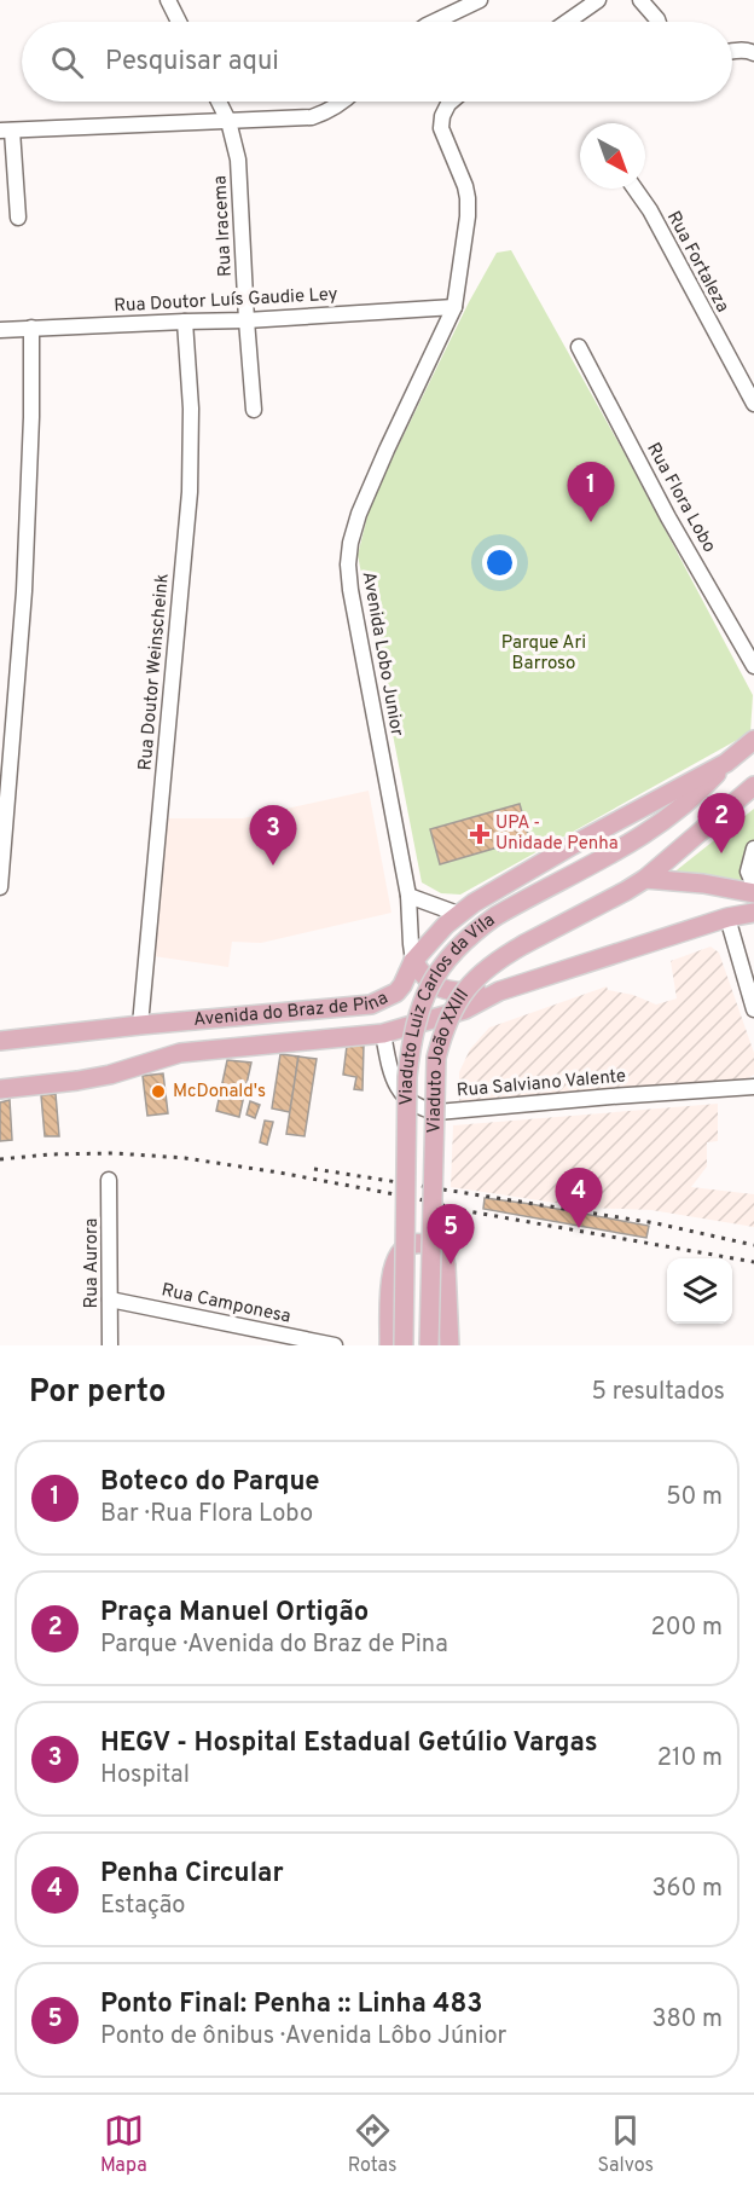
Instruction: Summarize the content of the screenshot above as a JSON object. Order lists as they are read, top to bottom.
{
  "streets": {
    "main road": ["Avenida do Braz de Pina", "Viaduto Luiz Carlos da Vila", "Viaduto João XXIII"],
    "street": [
      "Rua Iracema",
      "Rua Fortaleza",
      "Rua Doutor Luís Gaudie Ley",
      "Rua Flora Lobo",
      "Avenida Lobo Junior",
      "Rua Doutor Weinscheink",
      "Rua Salviano Valente",
      "Rua Aurora",
      "Rua Camponesa"
    ]
  },
  "crossings": [
    ["Rua Iracema", "Rua Doutor Luís Gaudie Ley"],
    ["Rua Doutor Luís Gaudie Ley", "Avenida Lobo Junior"],
    ["Rua Doutor Luís Gaudie Ley", "Rua Doutor Weinscheink"],
    ["Avenida Lobo Junior", "Avenida do Braz de Pina"],
    ["Rua Doutor Weinscheink", "Avenida do Braz de Pina"],
    ["Avenida do Braz de Pina", "Viaduto Luiz Carlos da Vila"],
    ["Avenida do Braz de Pina", "Rua Salviano Valente"],
    ["Rua Aurora", "Rua Camponesa"]
  ],
  "parks": ["Parque Ari Barroso"],
  "places": {
    "health": ["UPA - Unidade Penha"],
    "other": ["McDonald's"]
  },
  "north": "bottom right",
  "page": {
    "search": "Pesquisar aqui",
    "pins": [
      "1",
      "2",
      "3",
      "4",
      "5"
    ],
    "heading": ["Por perto", "5 resultados"],
    "list": [
      {
        "mark": "1",
        "name": "Boteco do Parque",
        "note": "Bar · Rua Flora Lobo",
        "value": "50 m"
      },
      {
        "mark": "2",
        "name": "Praça Manuel Ortigão",
        "note": "Parque · Avenida do Braz de Pina",
        "value": "200 m"
      },
      {
        "mark": "3",
        "name": "HEGV - Hospital Estadual Getúlio Vargas",
        "note": "Hospital",
        "value": "210 m"
      },
      {
        "mark": "4",
        "name": "Penha Circular",
        "note": "Estação",
        "value": "360 m"
      },
      {
        "mark": "5",
        "name": "Ponto Final: Penha :: Linha 483",
        "note": "Ponto de ônibus · Avenida Lôbo Júnior",
        "value": "380 m"
      }
    ],
    "nav": ["Mapa", "Rotas", "Salvos"]
  }
}
